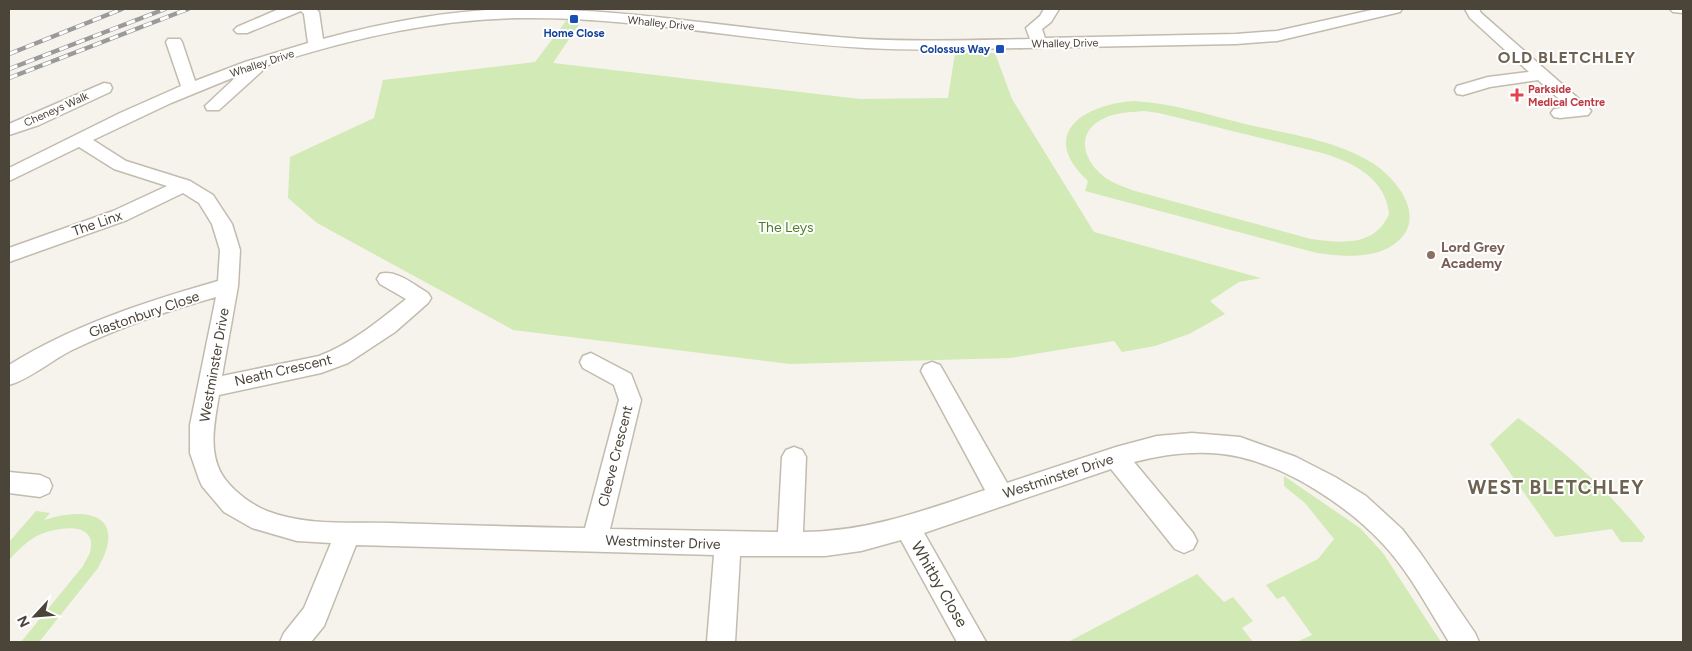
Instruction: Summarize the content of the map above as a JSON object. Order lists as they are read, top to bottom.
{
  "streets": {
    "street": [
      "Whalley Drive",
      "Cheneys Walk",
      "The Linx",
      "Glastonbury Close",
      "Westminster Drive",
      "Neath Crescent",
      "Cleeve Crescent",
      "Whitby Close"
    ]
  },
  "crossings": [
    ["Whalley Drive", "Westminster Drive"],
    ["The Linx", "Westminster Drive"],
    ["Glastonbury Close", "Westminster Drive"],
    ["Westminster Drive", "Neath Crescent"],
    ["Westminster Drive", "Cleeve Crescent"],
    ["Westminster Drive", "Whitby Close"]
  ],
  "districts": ["OLD BLETCHLEY", "WEST BLETCHLEY"],
  "parks": ["The Leys"],
  "places": {
    "transit": ["Home Close", "Colossus Way"],
    "health": ["Parkside Medical Centre"],
    "other": ["Lord Grey Academy"]
  },
  "north": "bottom left"
}
